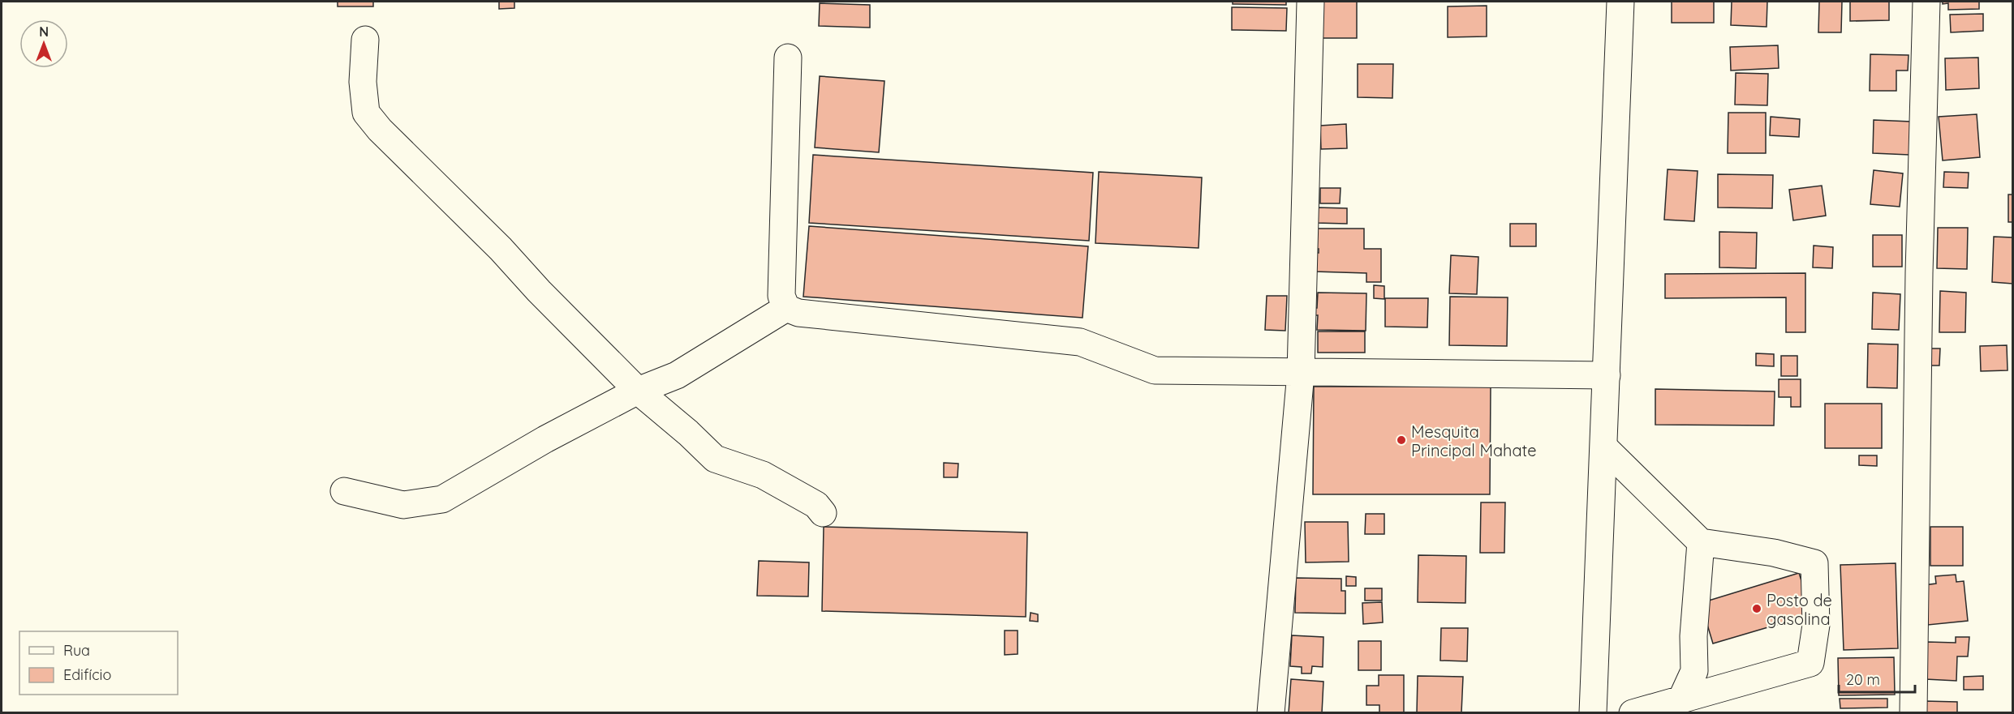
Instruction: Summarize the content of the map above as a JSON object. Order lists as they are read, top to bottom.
{
  "places": ["Mesquita Principal Mahate", "Posto de gasolina"],
  "legend": ["Rua", "Edifício"],
  "scale_bar": "20 m",
  "north": "top"
}
